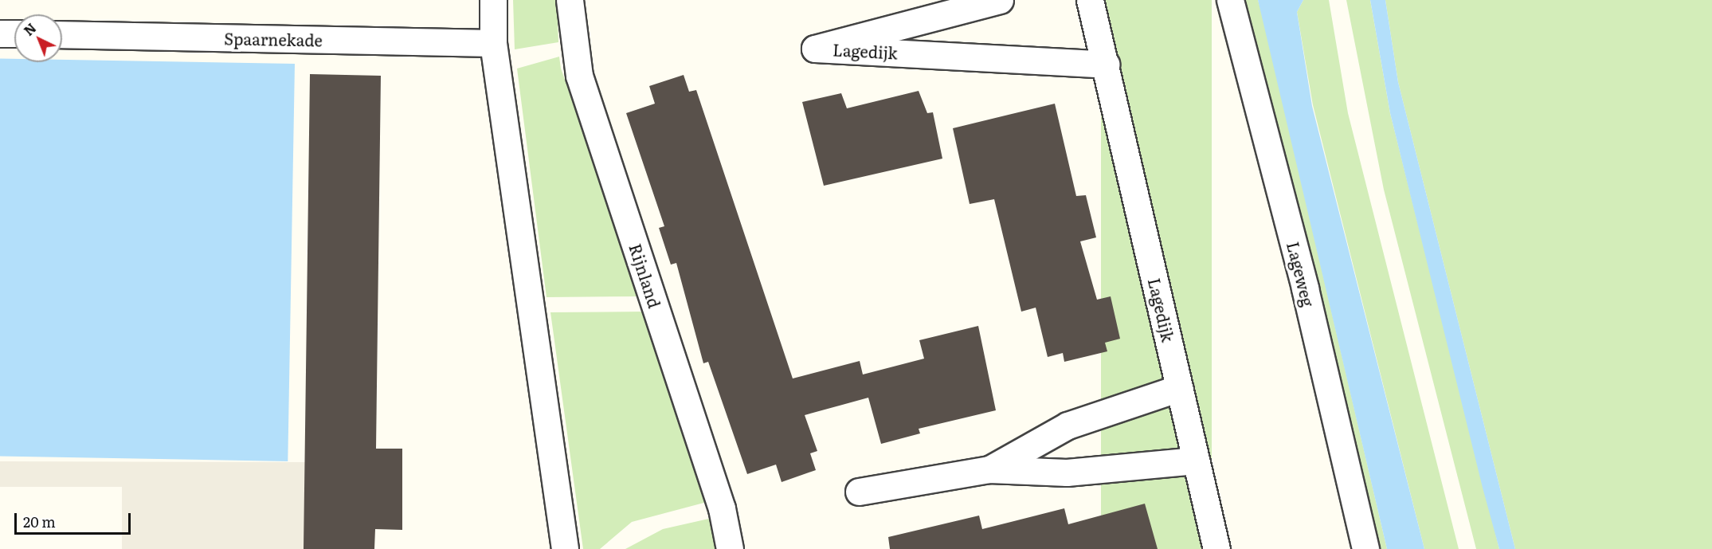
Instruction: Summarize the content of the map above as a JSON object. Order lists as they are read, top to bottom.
{
  "streets": {
    "street": [
      "Spaarnekade",
      "Lagedijk",
      "Lageweg",
      "Rijnland"
    ]
  },
  "scale_bar": "20 m",
  "north": "top left"
}
